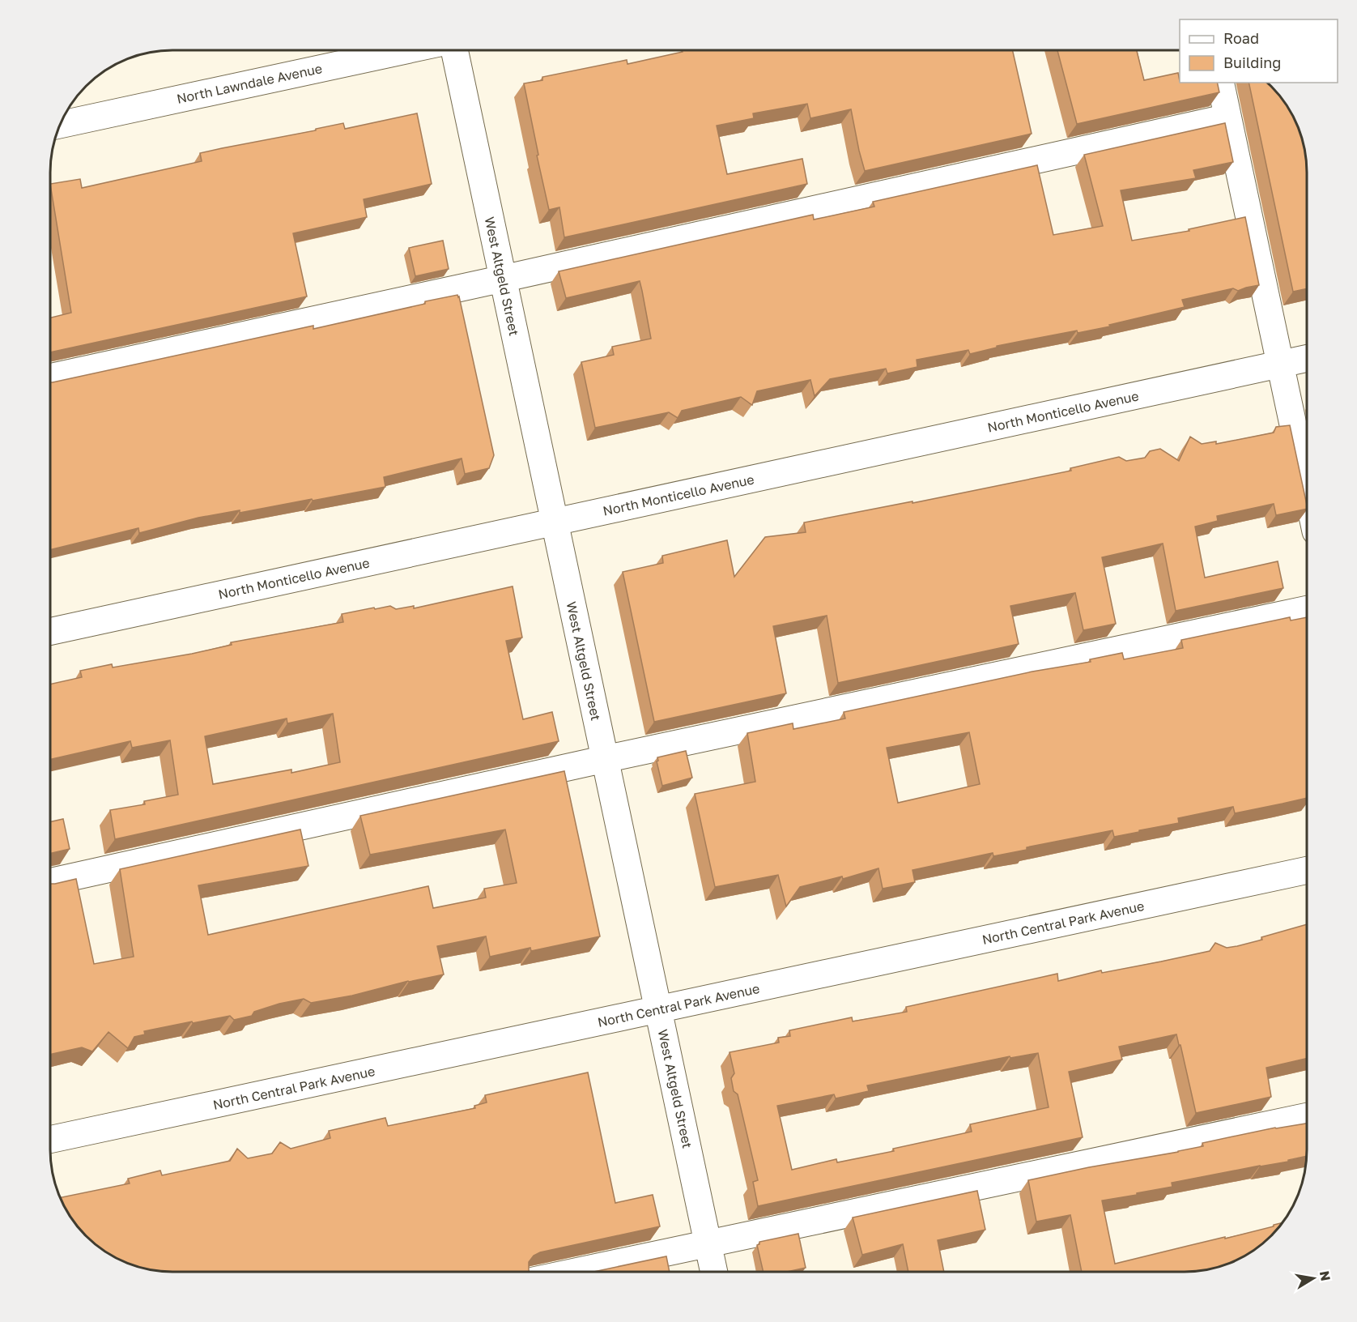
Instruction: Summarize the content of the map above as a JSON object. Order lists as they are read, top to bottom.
{
  "streets": {
    "street": [
      "North Lawndale Avenue",
      "West Altgeld Street",
      "North Monticello Avenue",
      "North Central Park Avenue"
    ]
  },
  "crossings": [
    ["West Altgeld Street", "North Monticello Avenue"],
    ["West Altgeld Street", "North Central Park Avenue"]
  ],
  "legend": ["Road", "Building"],
  "north": "right"
}
